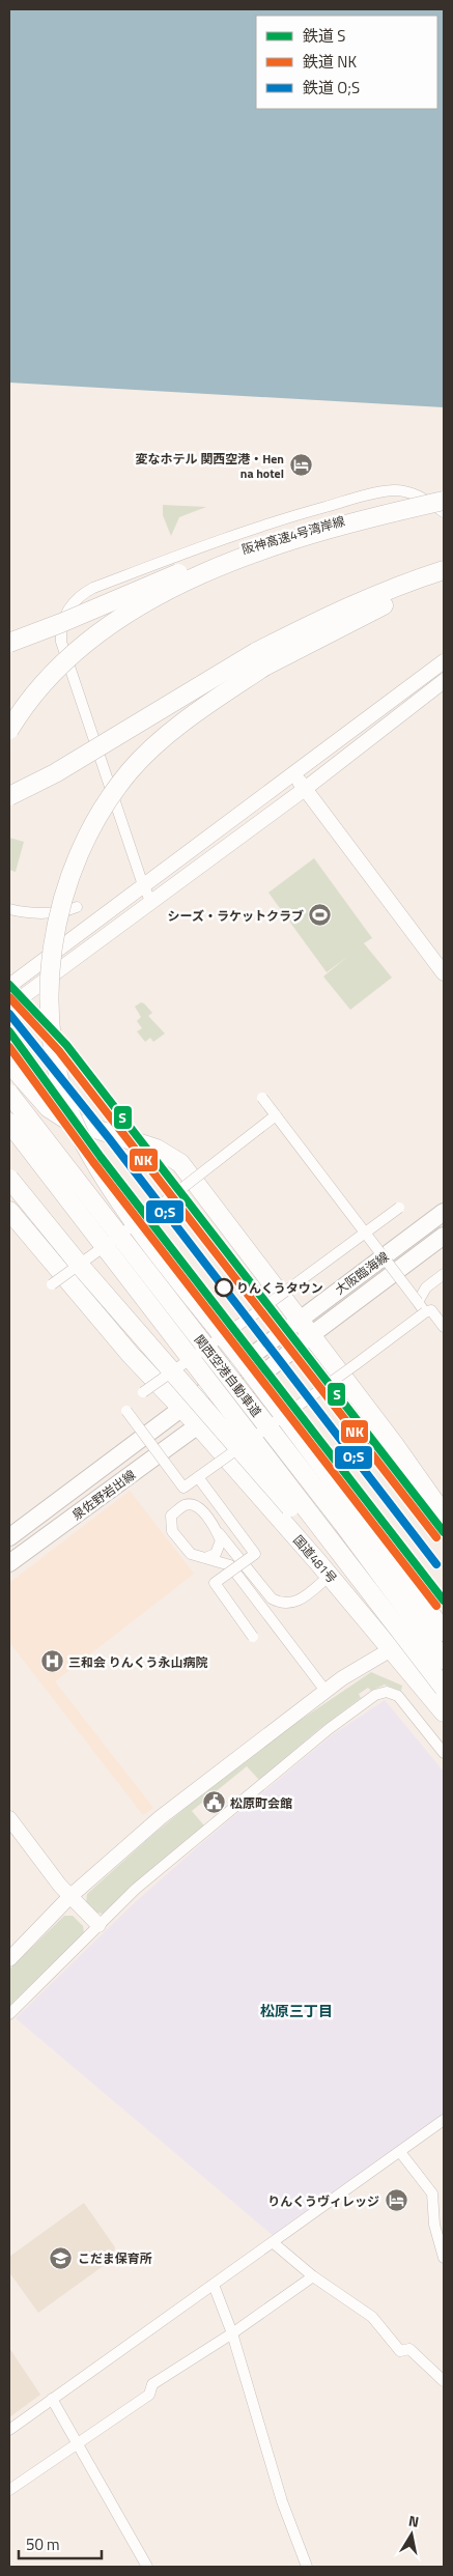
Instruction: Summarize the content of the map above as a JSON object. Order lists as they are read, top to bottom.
{
  "streets": {
    "highway": ["阪神高速4号湾岸線", "関西空港自動車道", "国道481号"],
    "main road": ["大阪臨海線", "泉佐野岩出線"]
  },
  "crossings": [
    ["大阪臨海線", "泉佐野岩出線"],
    ["大阪臨海線", "国道481号"],
    ["泉佐野岩出線", "国道481号"]
  ],
  "districts": ["松原三丁目"],
  "places": {
    "hotel": ["変なホテル 関西空港・Hen na hotel", "りんくうヴィレッジ"],
    "sports": ["シーズ・ラケットクラブ"],
    "other": ["りんくうタウン"],
    "hospital": ["三和会 りんくう永山病院"],
    "public building": ["松原町会館"],
    "school or university": ["こだま保育所"]
  },
  "lines": ["rail line S", "rail line NK", "rail line O;S"],
  "legend": ["鉄道 S", "鉄道 NK", "鉄道 O;S"],
  "scale_bar": "50 m",
  "north": "top"
}
